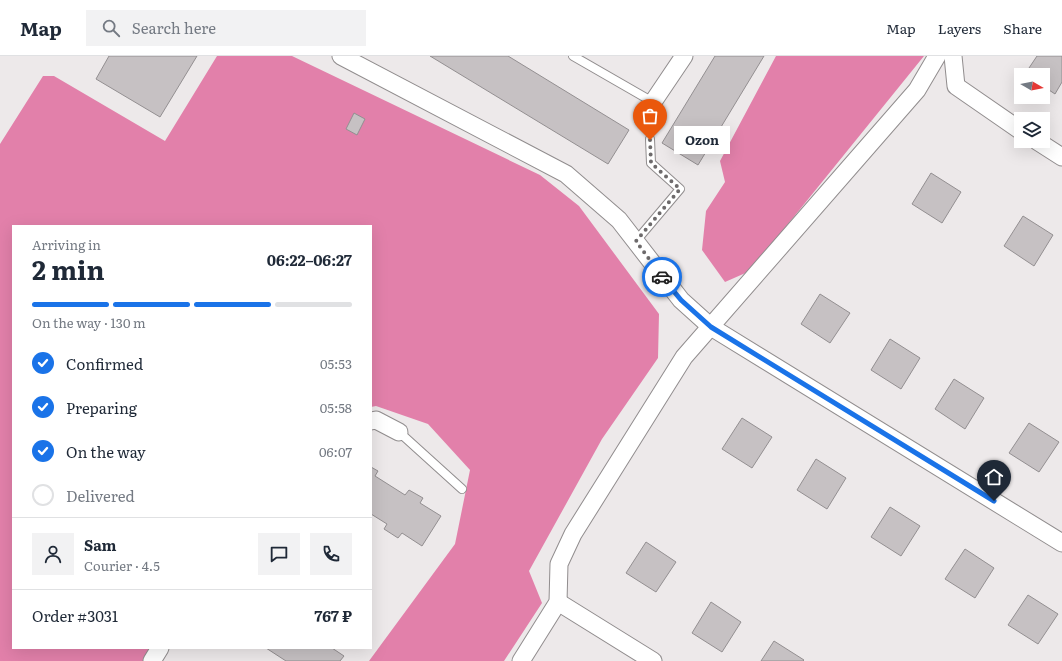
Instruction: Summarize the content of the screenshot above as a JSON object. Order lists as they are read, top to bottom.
{
  "places": ["Ozon"],
  "north": "right",
  "page": {
    "header": "Map",
    "search": "Search here",
    "nav": ["Map", "Layers", "Share"],
    "bubble": "Ozon",
    "heading": ["2 min", "Arriving in", "06:22–06:27"],
    "panel": [
      "Sam",
      "Courier · 4.5",
      "Order #3031",
      "767 ₽"
    ],
    "bar": "On the way · 130 m",
    "list": [
      ["Confirmed", "05:53"],
      ["Preparing", "05:58"],
      ["On the way", "06:07"],
      "Delivered"
    ]
  }
}
